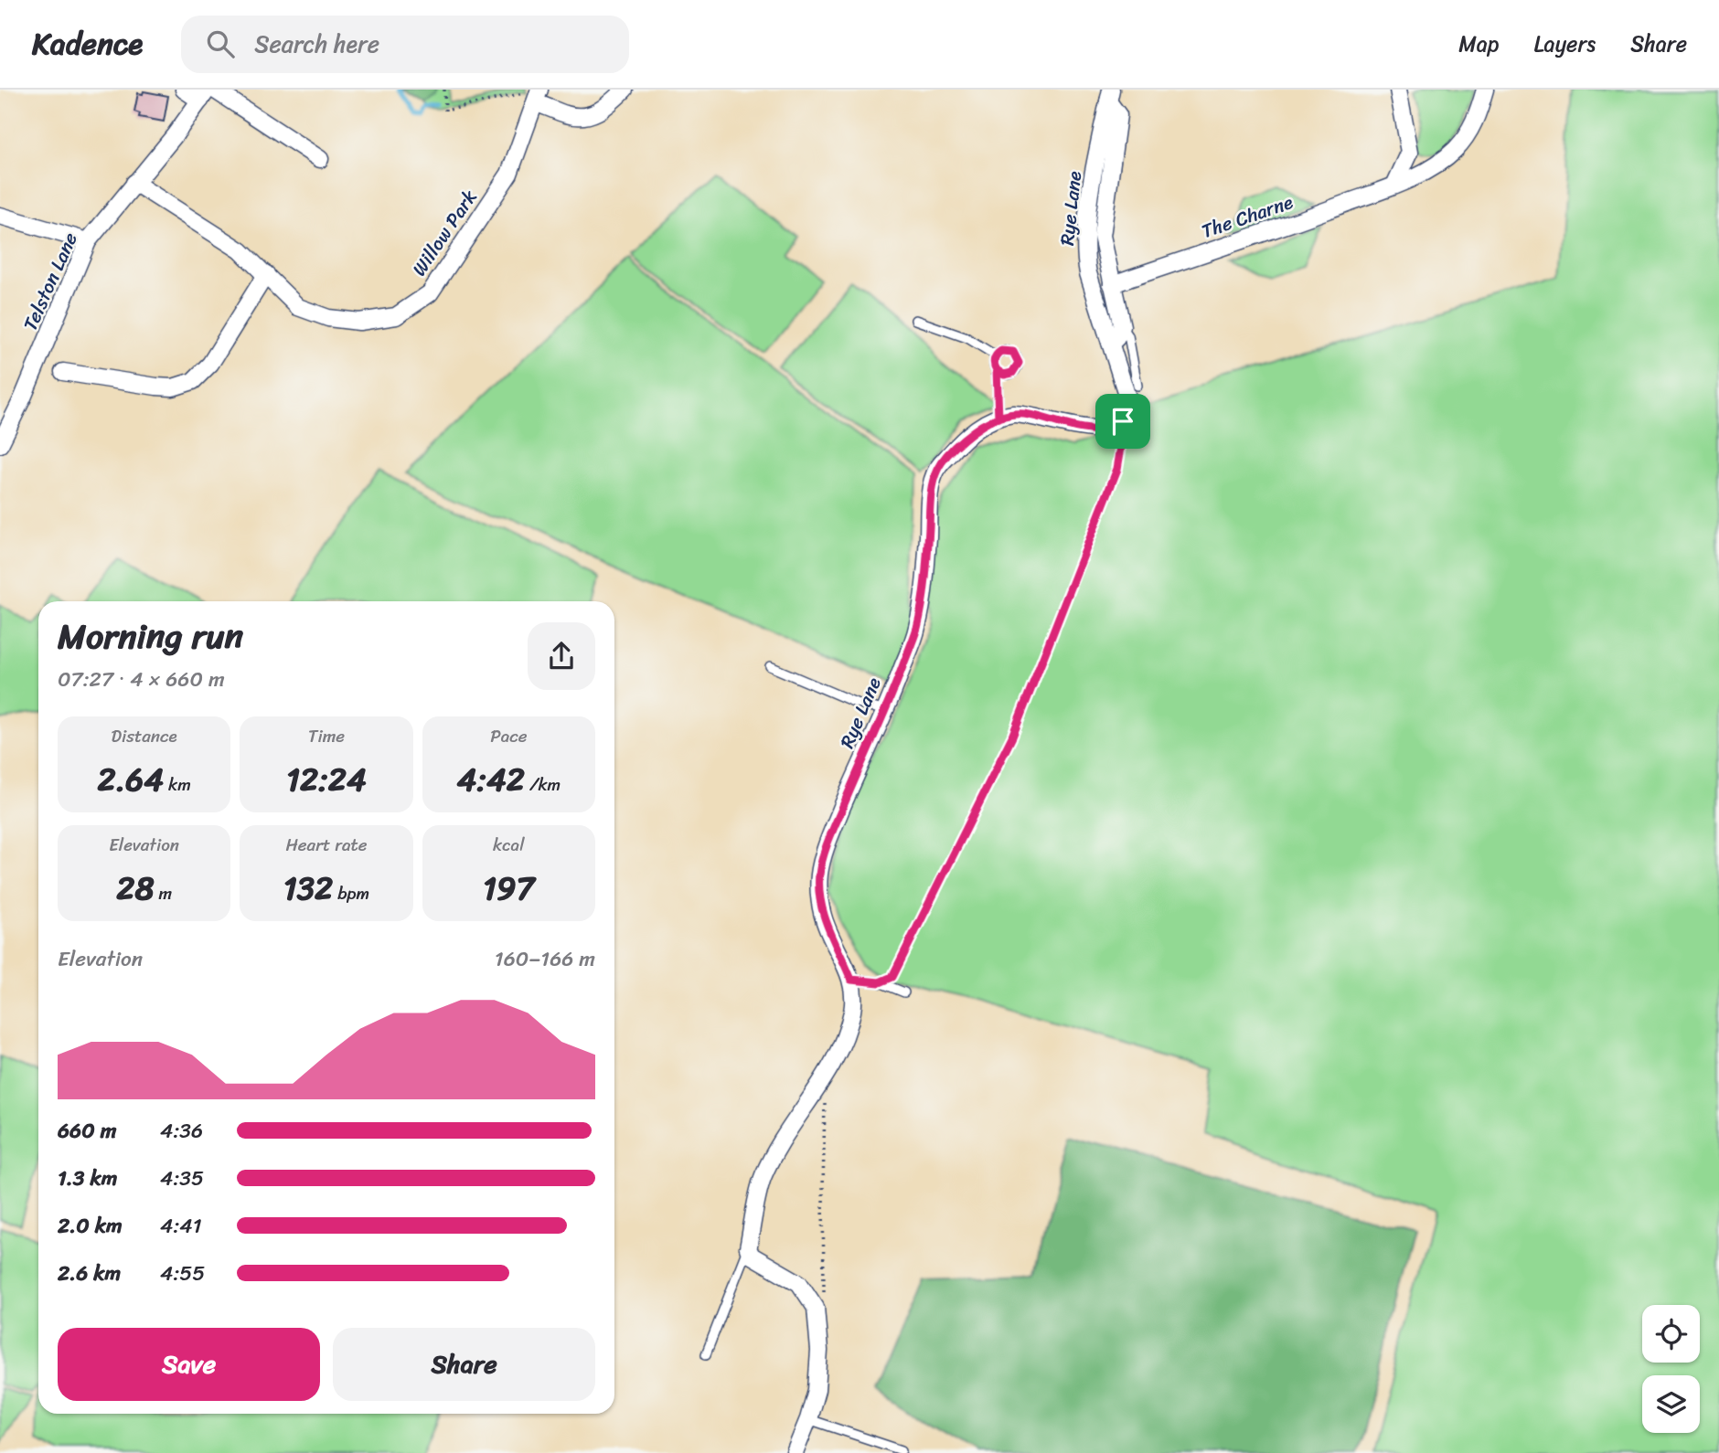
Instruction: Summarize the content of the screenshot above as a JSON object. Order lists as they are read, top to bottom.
{
  "streets": {
    "street": [
      "Rye Lane",
      "The Charne",
      "Willow Park",
      "Telston Lane"
    ]
  },
  "crossings": [
    ["Willow Park", "Telston Lane"]
  ],
  "page": {
    "header": "Kadence",
    "search": "Search here",
    "nav": ["Map", "Layers", "Share"],
    "heading": ["Morning run", "07:27 · 4 × 660 m"],
    "stats": [
      ["Distance", "2.64 km"],
      ["Time", "12:24"],
      ["Pace", "4:42 /km"],
      ["Elevation", "28 m"],
      ["Heart rate", "132 bpm"],
      ["kcal", "197"]
    ],
    "chart": ["Elevation", "160–166 m"],
    "list": [
      {
        "name": "660 m",
        "note": "4:36"
      },
      {
        "name": "1.3 km",
        "note": "4:35"
      },
      {
        "name": "2.0 km",
        "note": "4:41"
      },
      {
        "name": "2.6 km",
        "note": "4:55"
      }
    ],
    "buttons": ["Save", "Share"]
  }
}
